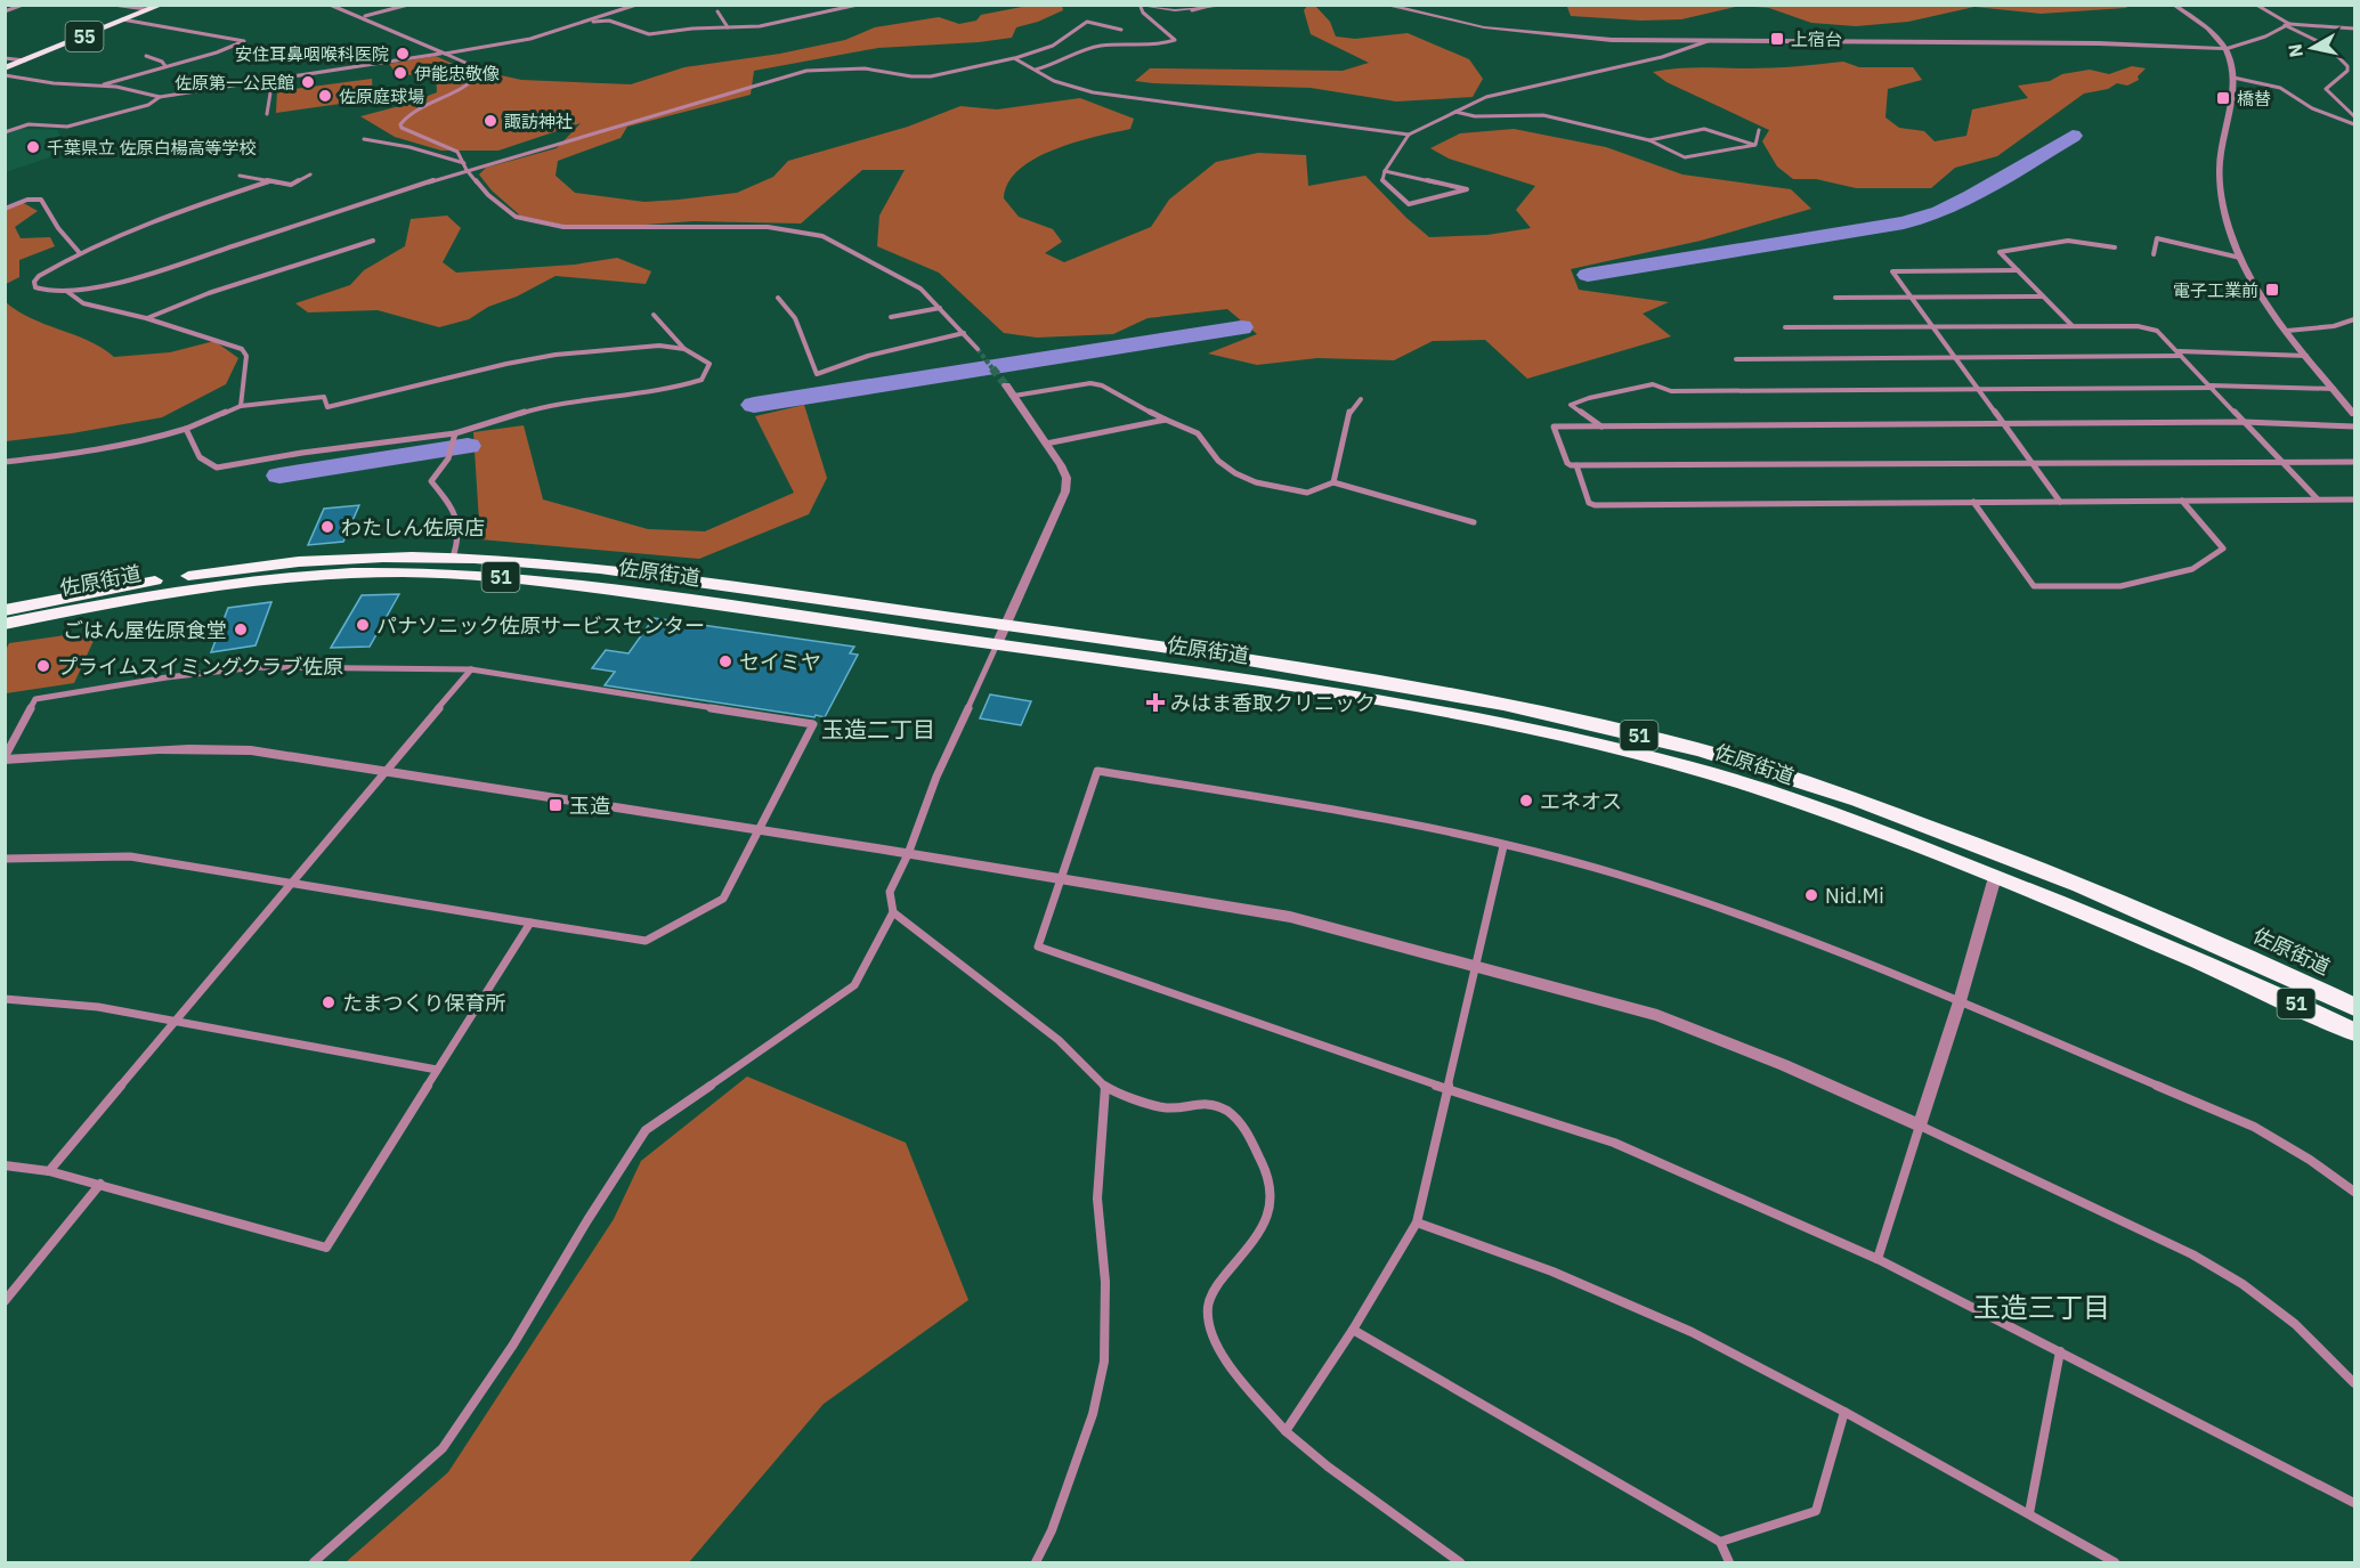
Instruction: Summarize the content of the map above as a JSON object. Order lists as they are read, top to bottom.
{
  "streets": {
    "highway": ["佐原街道", "51"],
    "main road": ["55"]
  },
  "districts": ["玉造二丁目", "玉造三丁目"],
  "places": {
    "transit": [
      "上宿台",
      "橋替",
      "電子工業前",
      "玉造"
    ],
    "other": [
      "安住耳鼻咽喉科医院",
      "伊能忠敬像",
      "佐原第一公民館",
      "佐原庭球場",
      "諏訪神社",
      "千葉県立 佐原白楊高等学校",
      "わたしん佐原店",
      "パナソニック佐原サービスセンター",
      "ごはん屋佐原食堂",
      "セイミヤ",
      "プライムスイミングクラブ佐原",
      "エネオス",
      "Nid.Mi",
      "たまつくり保育所"
    ],
    "health": ["みはま香取クリニック"]
  },
  "north": "left"
}
